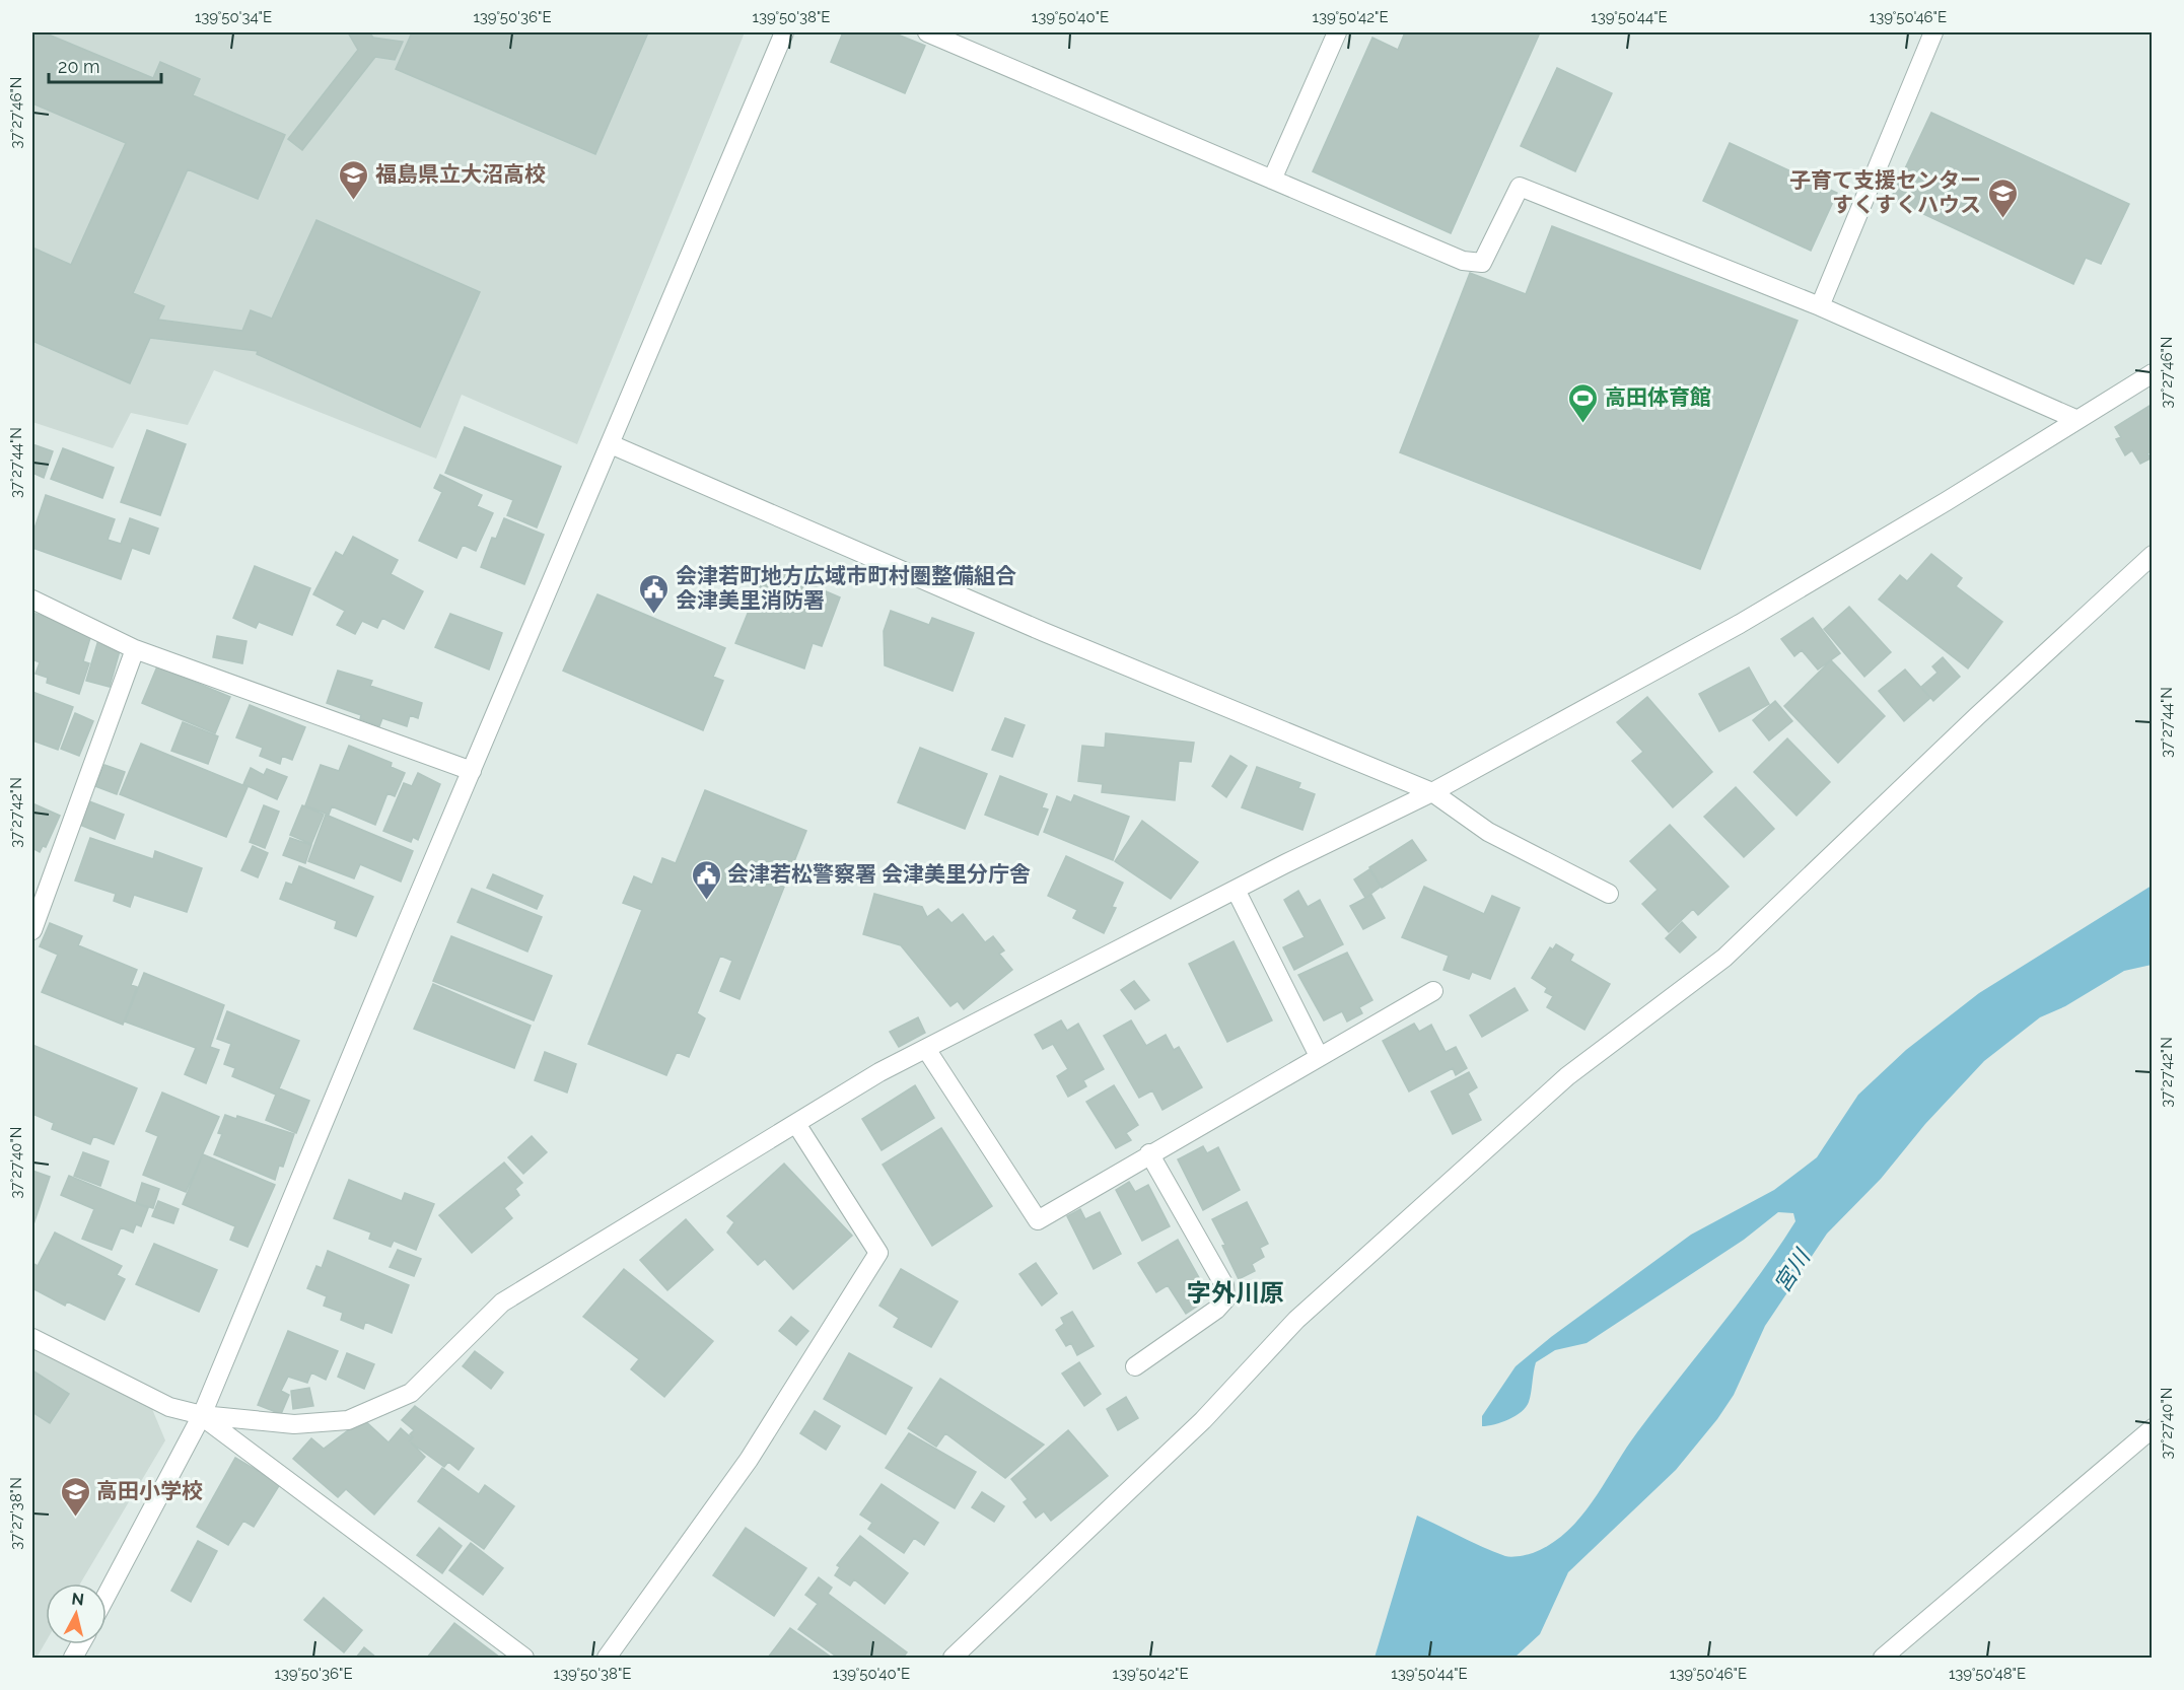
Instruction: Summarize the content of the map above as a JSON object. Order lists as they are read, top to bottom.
{
  "districts": ["字外川原"],
  "water": ["宮川"],
  "places": {
    "school or university": ["福島県立大沼高校", "子育て支援センター すくすくハウス", "高田小学校"],
    "sports": ["高田体育館"],
    "public building": ["会津若町地方広域市町村圏整備組合 会津美里消防署", "会津若松警察署 会津美里分庁舎"]
  },
  "scale_bar": "20 m",
  "north": "top",
  "coordinates": [
    "139°50'34\"E",
    "139°50'36\"E",
    "139°50'38\"E",
    "139°50'40\"E",
    "139°50'42\"E",
    "139°50'44\"E",
    "139°50'46\"E",
    "37°27'46\"N",
    "37°27'44\"N",
    "37°27'42\"N",
    "37°27'40\"N",
    "37°27'38\"N",
    "139°50'48\"E"
  ]
}
